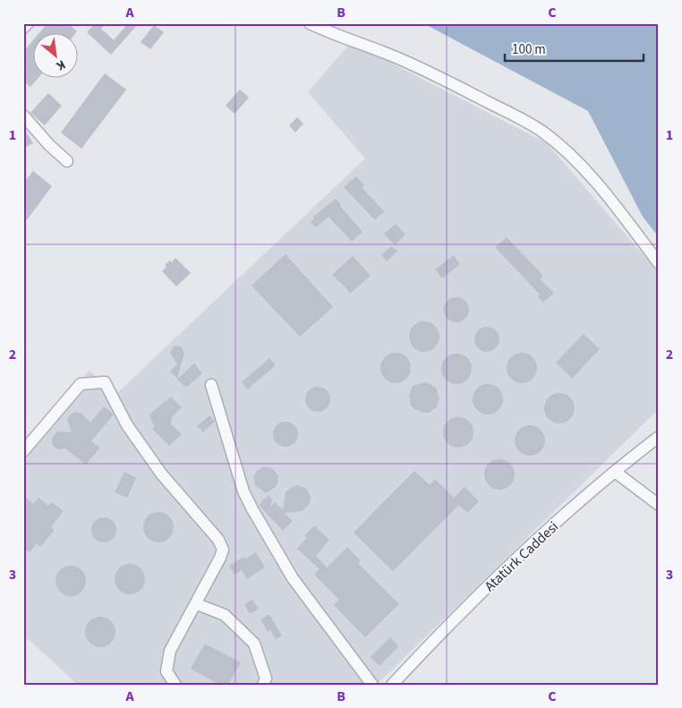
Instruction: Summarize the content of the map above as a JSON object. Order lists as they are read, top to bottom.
{
  "streets": {
    "street": ["Atatürk Caddesi"]
  },
  "scale_bar": "100 m",
  "north": "bottom right",
  "grid": {
    "columns": ["A", "B", "C"],
    "rows": ["1", "2", "3"]
  }
}
